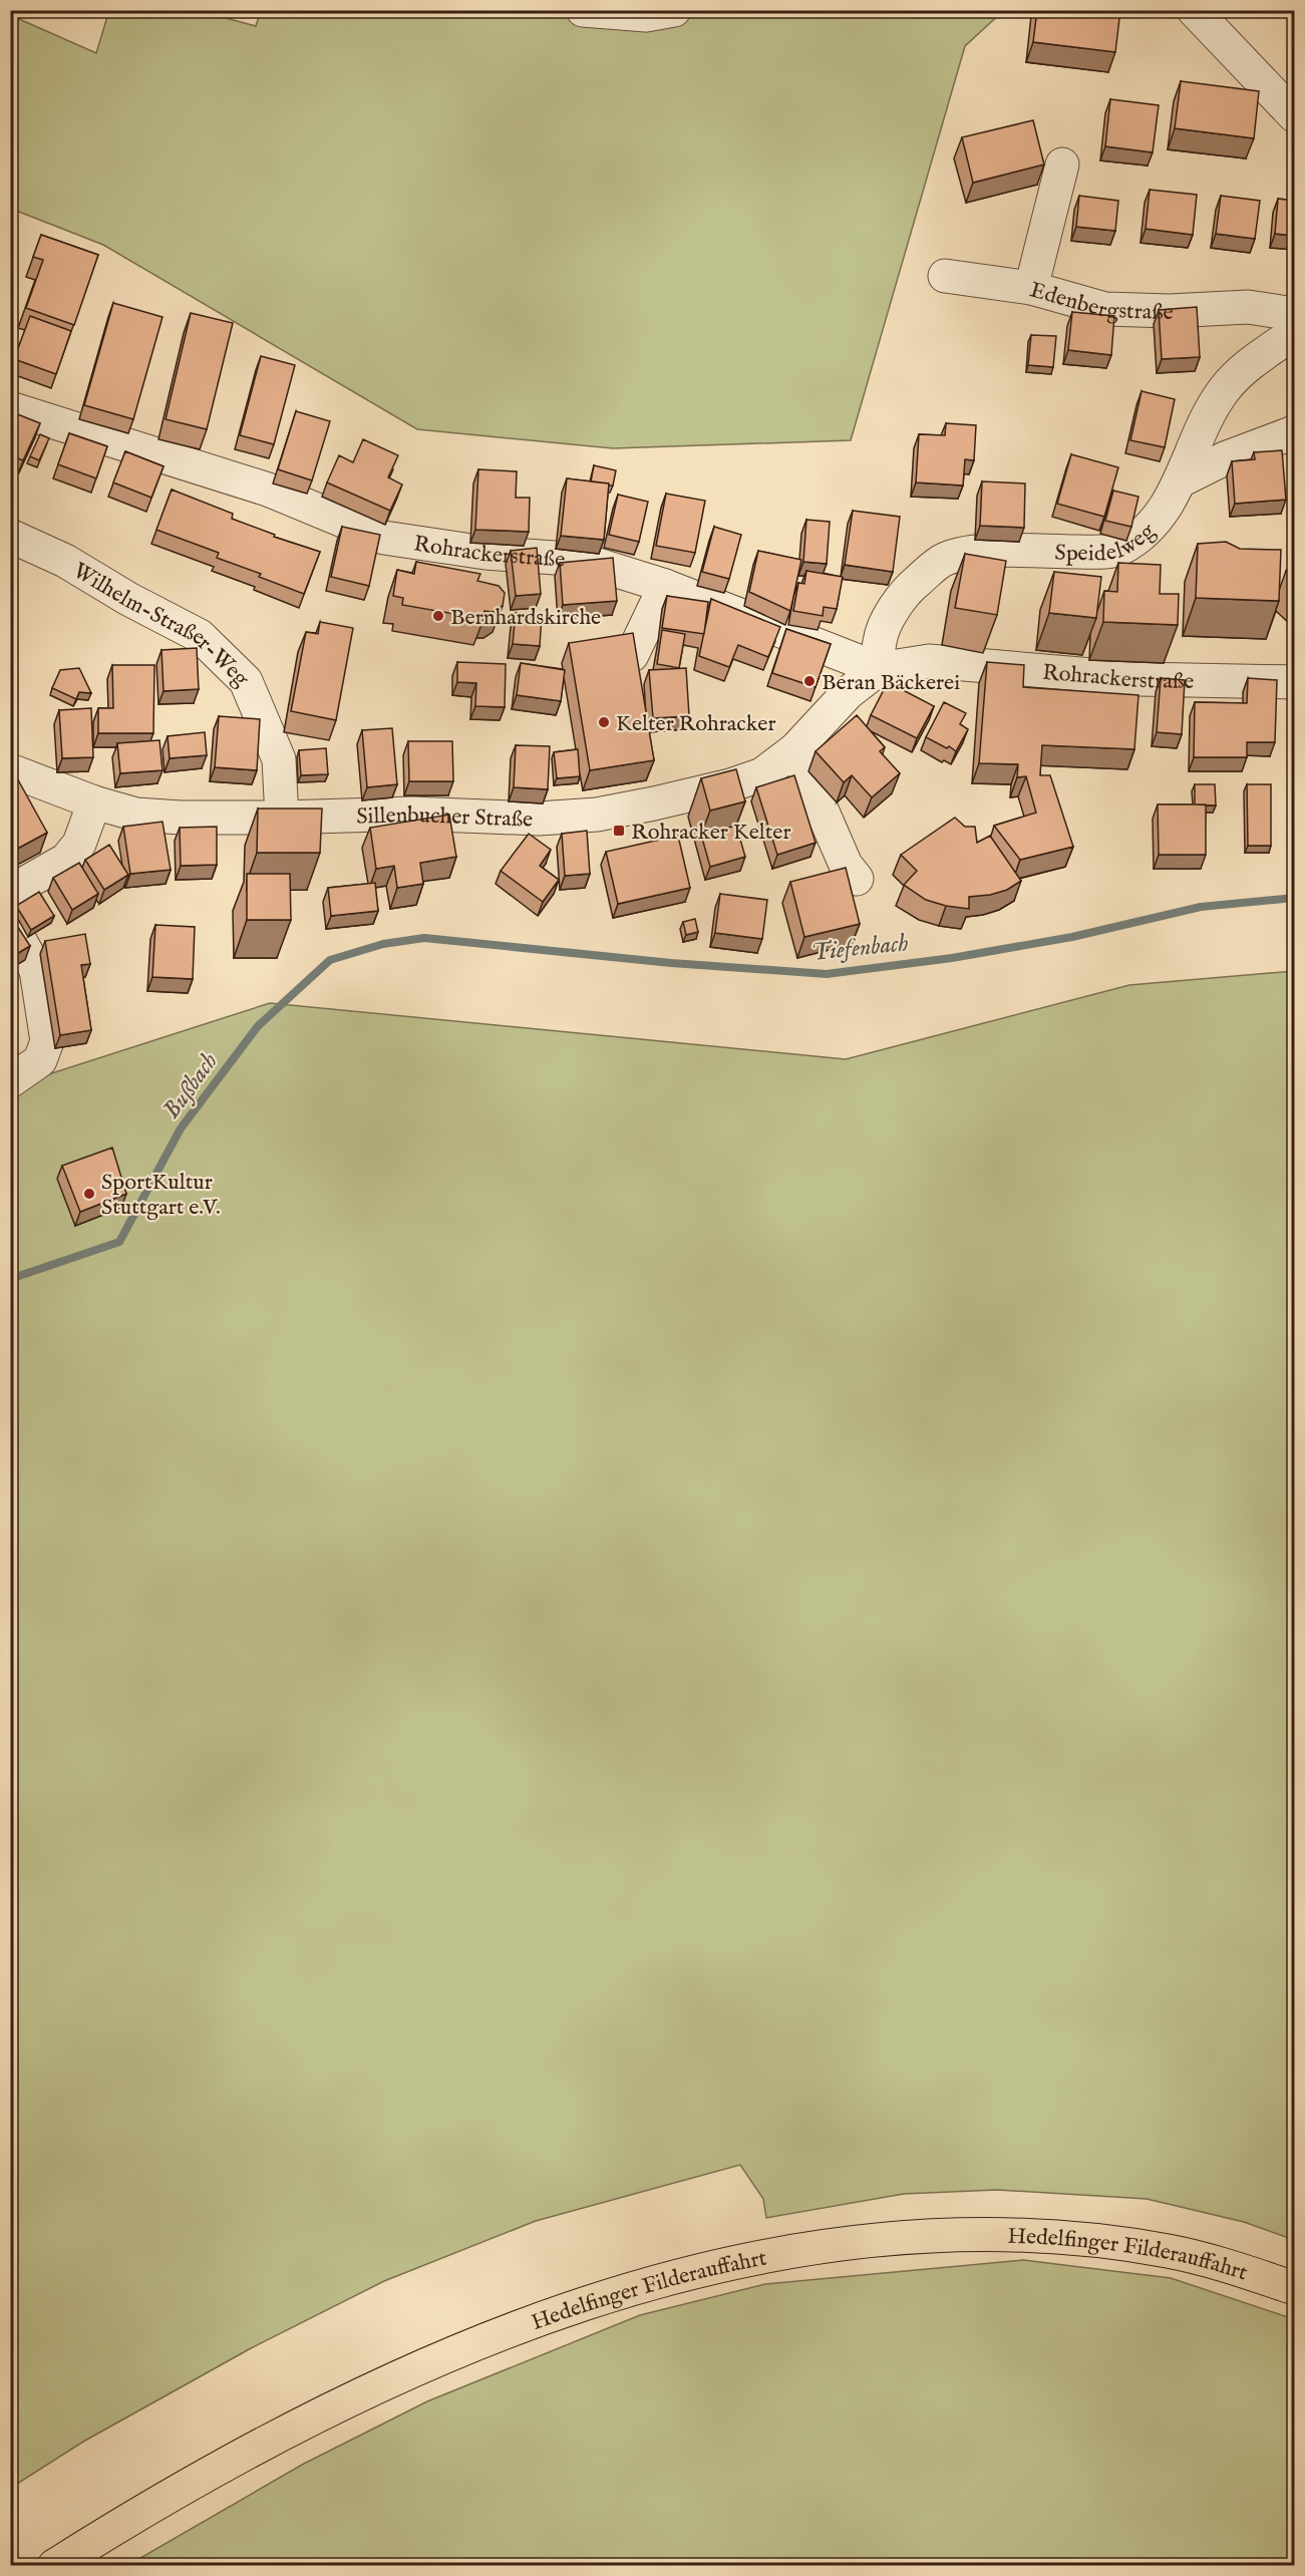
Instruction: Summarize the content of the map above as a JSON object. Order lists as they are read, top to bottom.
{
  "streets": {
    "main road": ["Hedelfinger Filderauffahrt"],
    "street": [
      "Edenbergstraße",
      "Speidelweg",
      "Rohrackerstraße",
      "Wilhelm-Straßer-Weg",
      "Sillenbucher Straße"
    ]
  },
  "crossings": [
    ["Speidelweg", "Rohrackerstraße"],
    ["Speidelweg", "Sillenbucher Straße"],
    ["Rohrackerstraße", "Sillenbucher Straße"],
    ["Wilhelm-Straßer-Weg", "Sillenbucher Straße"]
  ],
  "water": ["Tiefenbach", "Bußbach"],
  "places": {
    "other": [
      "Bernhardskirche",
      "Beran Bäckerei",
      "Kelter Rohracker",
      "SportKultur Stuttgart e.V."
    ],
    "transit": ["Rohracker Kelter"]
  }
}
